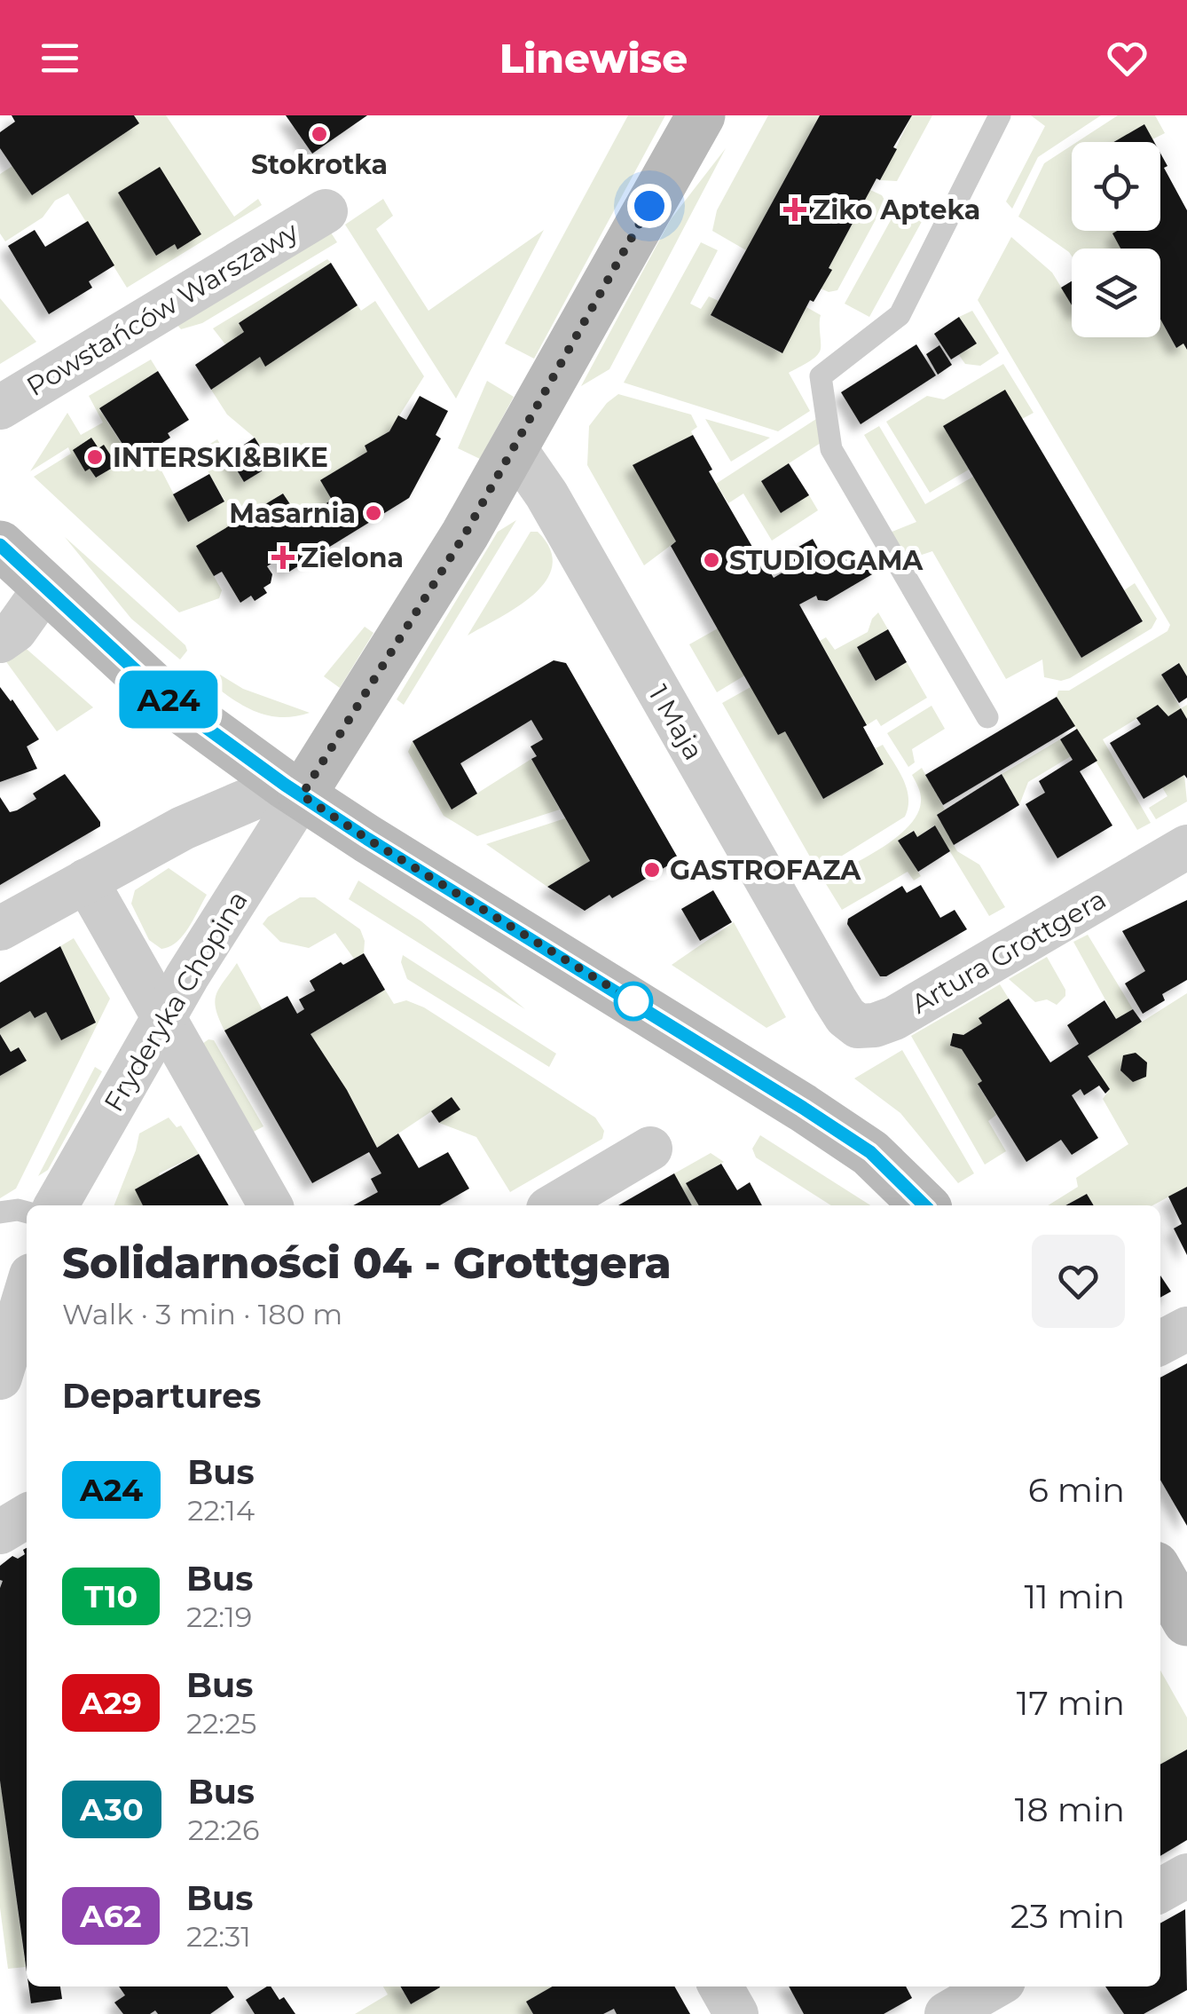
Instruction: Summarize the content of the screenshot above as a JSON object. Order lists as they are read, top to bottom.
{
  "streets": {
    "street": [
      "Powstańców Warszawy",
      "1 Maja",
      "Artura Grottgera",
      "Fryderyka Chopina"
    ]
  },
  "crossings": [
    ["1 Maja", "Artura Grottgera"]
  ],
  "places": {
    "other": [
      "Stokrotka",
      "INTERSKI&BIKE",
      "Masarnia",
      "STUDIOGAMA",
      "GASTROFAZA"
    ],
    "health": ["Ziko Apteka", "Zielona"]
  },
  "lines": ["bus line A24"],
  "page": {
    "header": "Linewise",
    "on_map": "A24",
    "heading": [
      ["Solidarności 04 - Grottgera", "Walk · 3 min · 180 m"],
      "Departures"
    ],
    "list": [
      {
        "mark": "A24",
        "name": "Bus",
        "note": "22:14",
        "value": "6 min"
      },
      {
        "mark": "T10",
        "name": "Bus",
        "note": "22:19",
        "value": "11 min"
      },
      {
        "mark": "A29",
        "name": "Bus",
        "note": "22:25",
        "value": "17 min"
      },
      {
        "mark": "A30",
        "name": "Bus",
        "note": "22:26",
        "value": "18 min"
      },
      {
        "mark": "A62",
        "name": "Bus",
        "note": "22:31",
        "value": "23 min"
      }
    ]
  }
}
